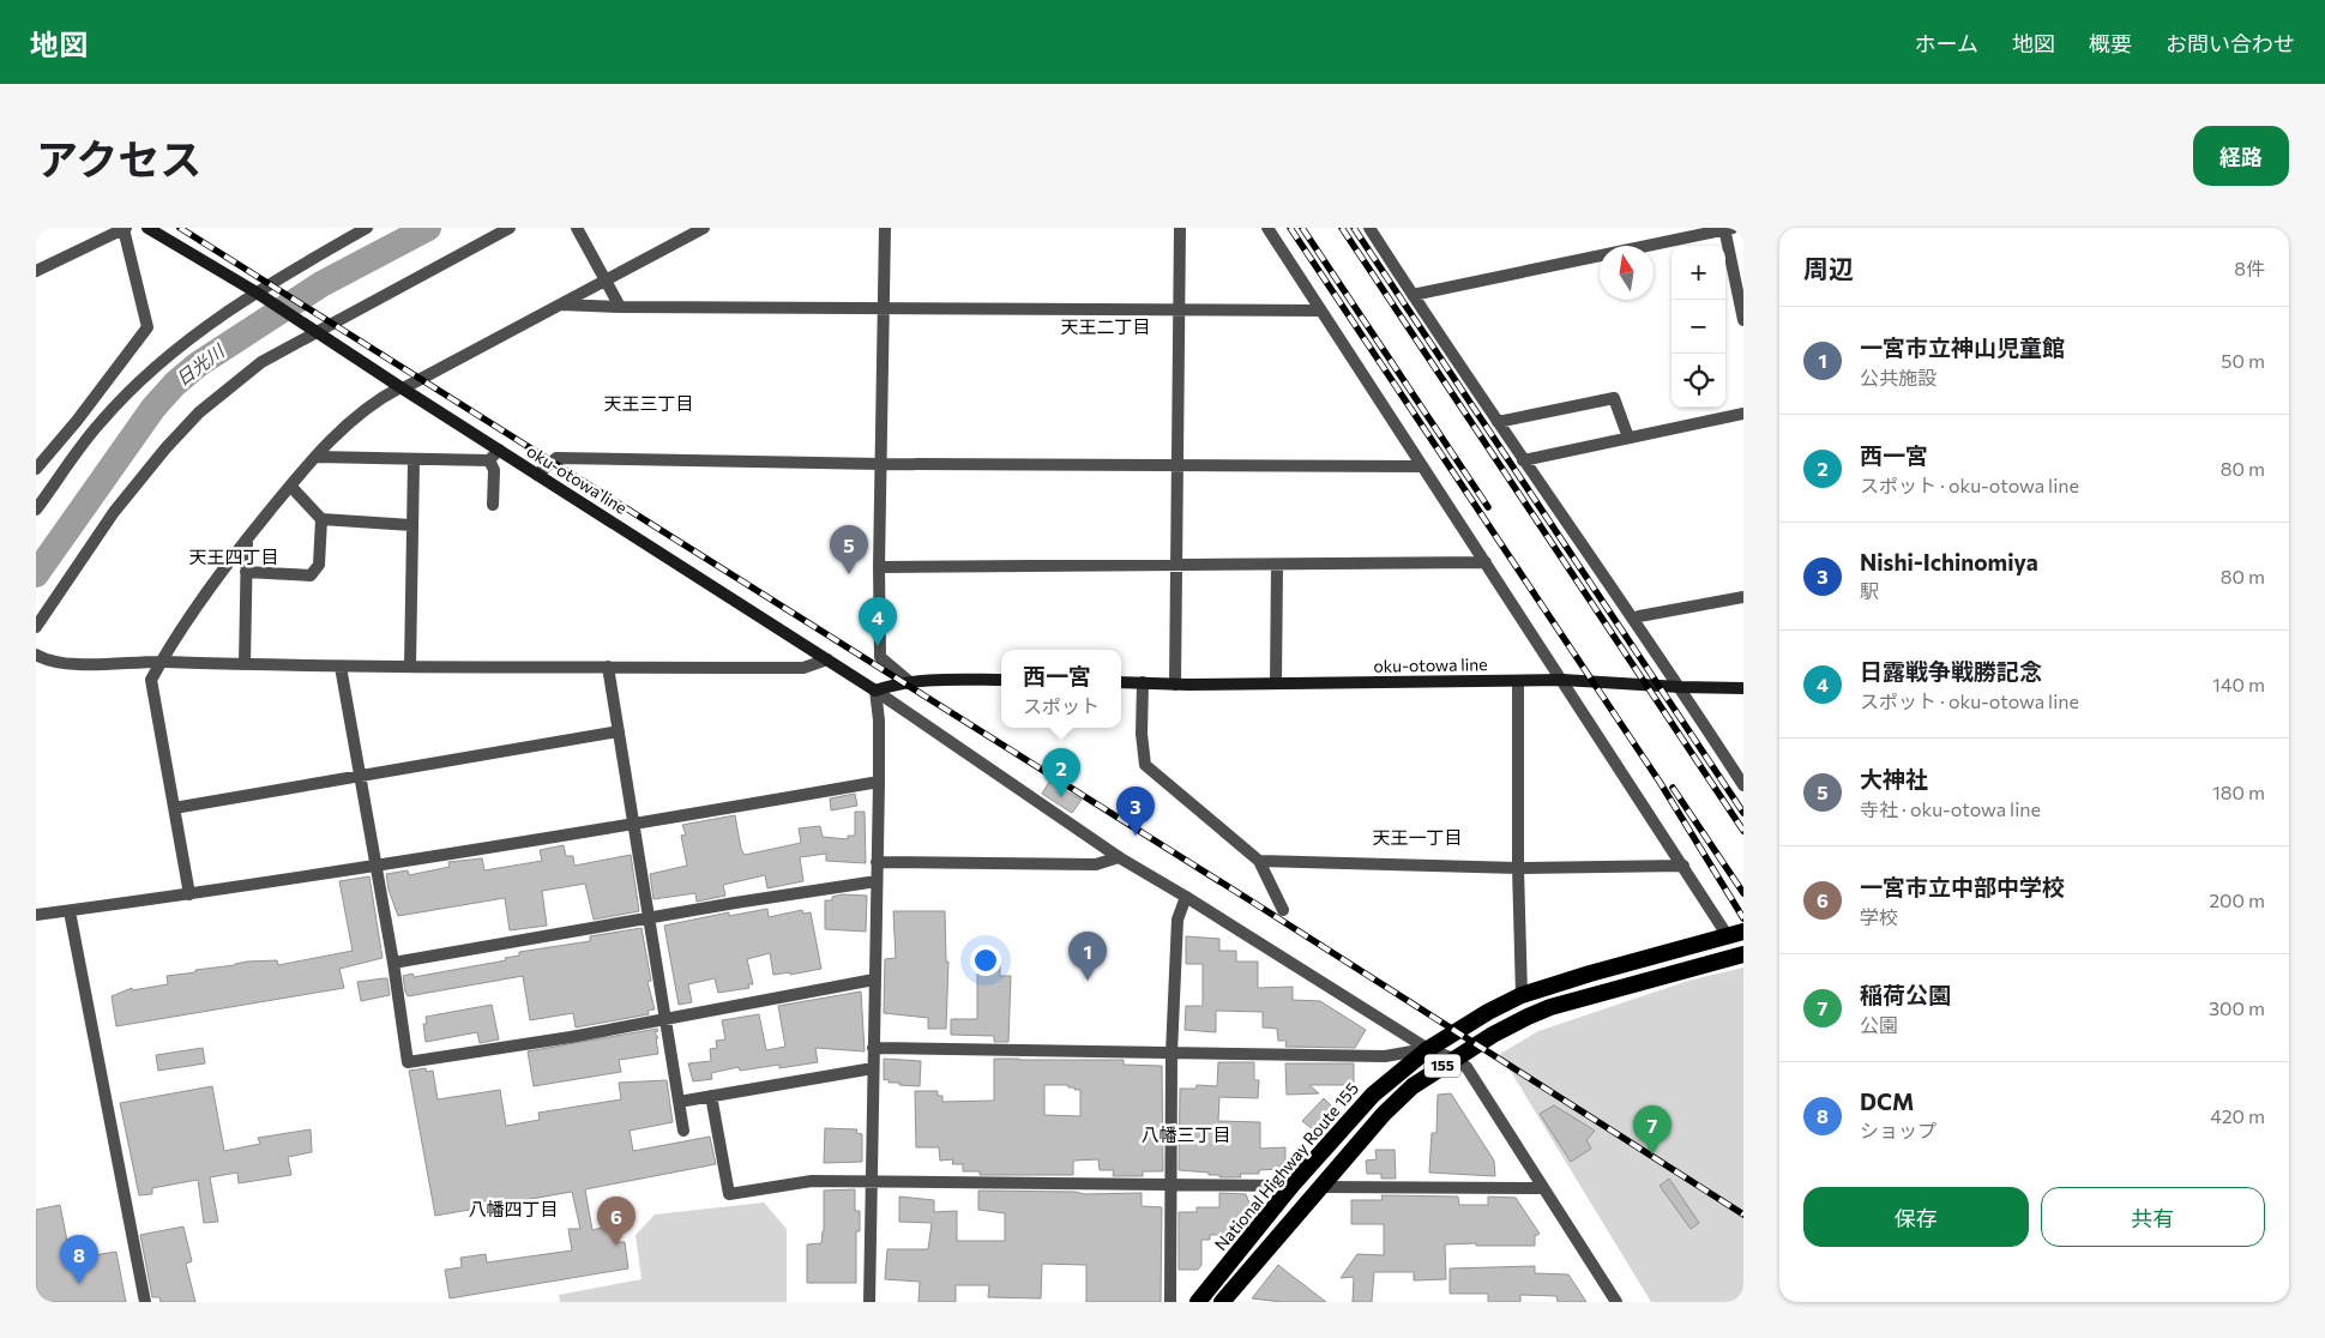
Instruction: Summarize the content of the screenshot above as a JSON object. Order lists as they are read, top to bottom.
{
  "streets": {
    "highway": ["155", "National Highway Route 155"],
    "main road": ["oku-otowa line"]
  },
  "districts": [
    "天王二丁目",
    "天王三丁目",
    "天王四丁目",
    "天王一丁目",
    "八幡三丁目",
    "八幡四丁目"
  ],
  "water": ["日光川"],
  "north": "top",
  "page": {
    "header": "地図",
    "nav": [
      "ホーム",
      "地図",
      "概要",
      "お問い合わせ"
    ],
    "title": "アクセス",
    "buttons": [
      "経路",
      ["保存", "共有"]
    ],
    "heading": ["周辺", "8件"],
    "map_buttons": ["+", "−"],
    "list": [
      {
        "mark": "1",
        "name": "一宮市立神山児童館",
        "note": "公共施設",
        "value": "50 m"
      },
      {
        "mark": "2",
        "name": "西一宮",
        "note": "スポット · oku-otowa line",
        "value": "80 m"
      },
      {
        "mark": "3",
        "name": "Nishi-Ichinomiya",
        "note": "駅",
        "value": "80 m"
      },
      {
        "mark": "4",
        "name": "日露戦争戦勝記念",
        "note": "スポット · oku-otowa line",
        "value": "140 m"
      },
      {
        "mark": "5",
        "name": "大神社",
        "note": "寺社 · oku-otowa line",
        "value": "180 m"
      },
      {
        "mark": "6",
        "name": "一宮市立中部中学校",
        "note": "学校",
        "value": "200 m"
      },
      {
        "mark": "7",
        "name": "稲荷公園",
        "note": "公園",
        "value": "300 m"
      },
      {
        "mark": "8",
        "name": "DCM",
        "note": "ショップ",
        "value": "420 m"
      }
    ],
    "pins": [
      "5",
      "4",
      "2",
      "3",
      "1",
      "7",
      "6",
      "8"
    ],
    "popup": ["西一宮", "スポット"]
  }
}
